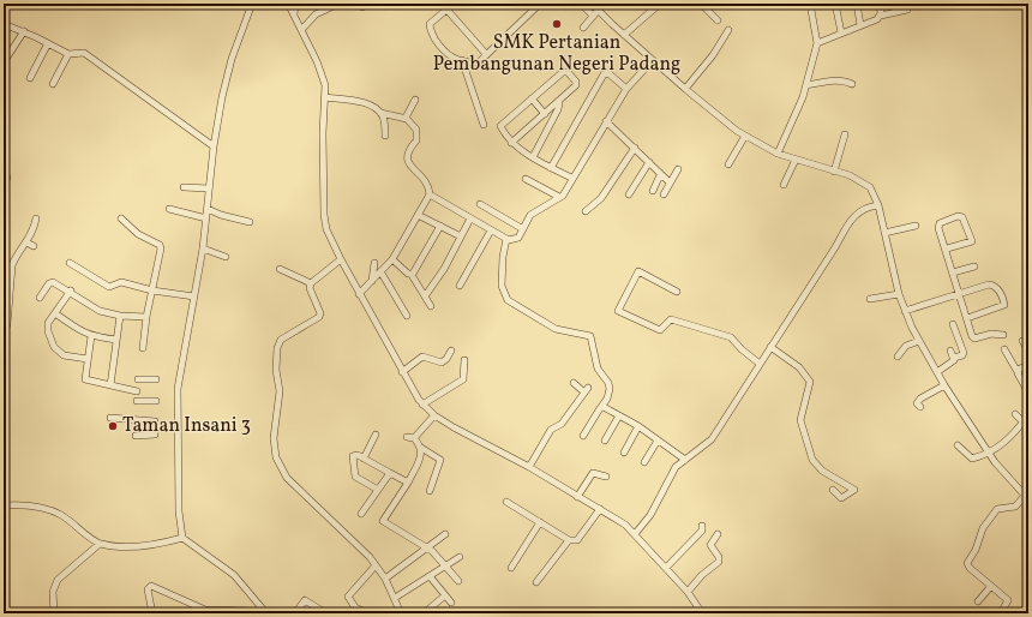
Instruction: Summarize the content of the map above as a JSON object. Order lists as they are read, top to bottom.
{
  "places": ["SMK Pertanian Pembangunan Negeri Padang", "Taman Insani 3"]
}
